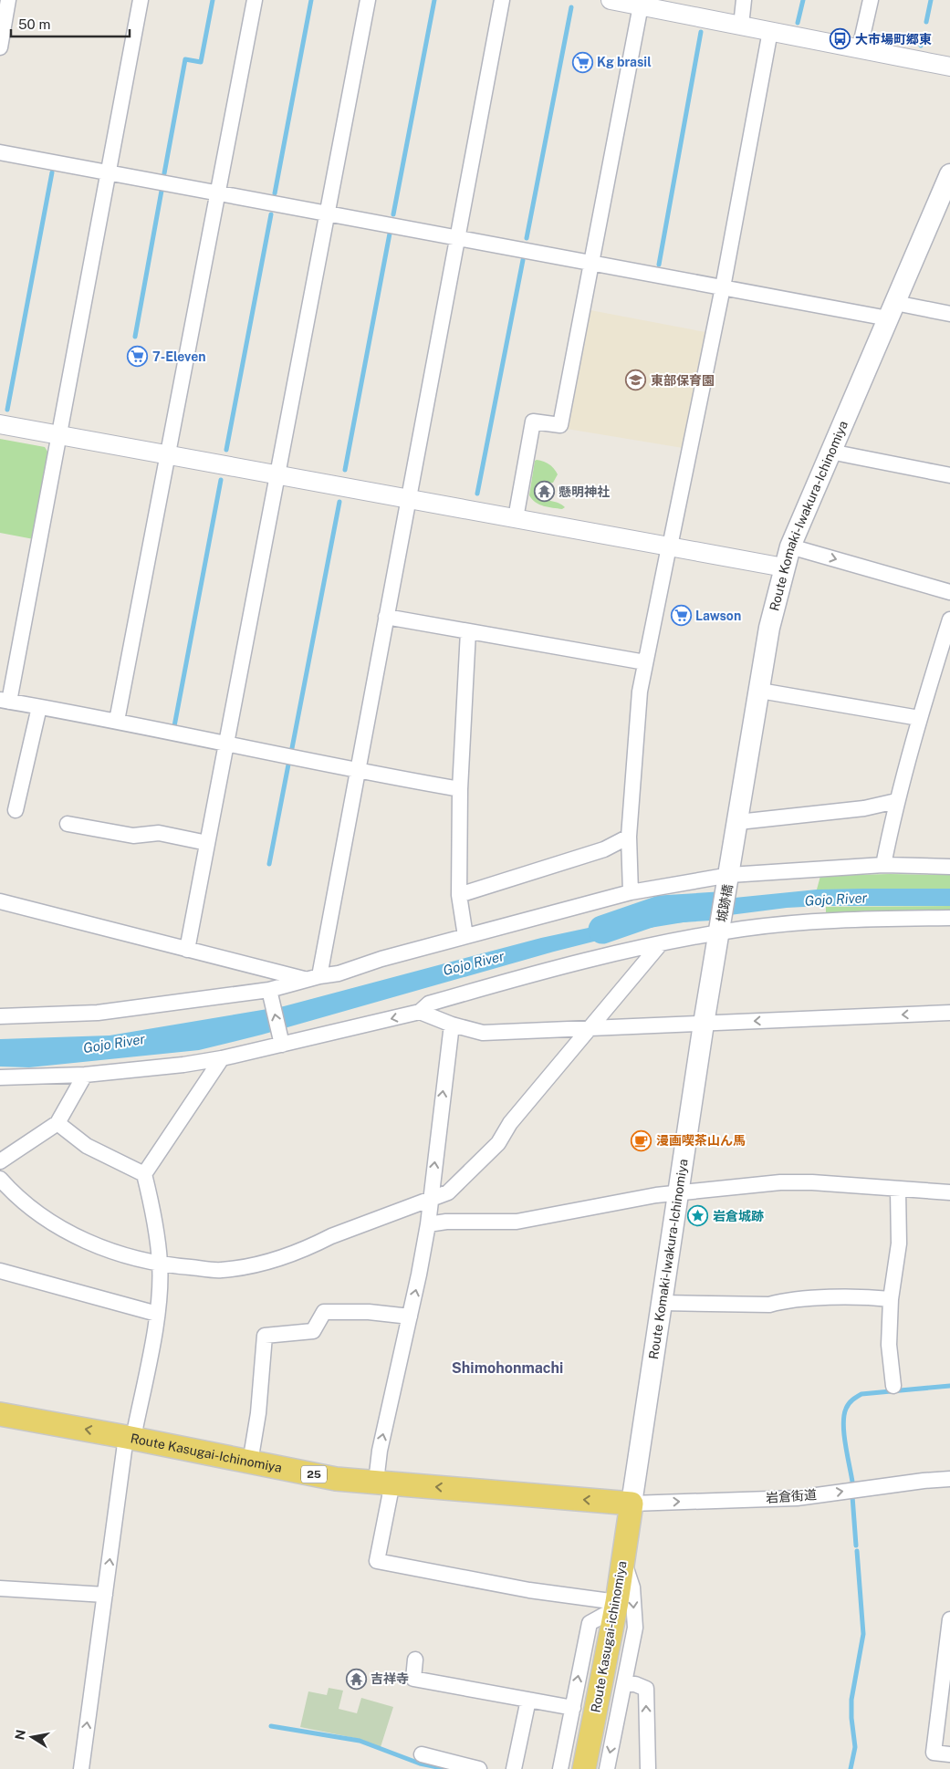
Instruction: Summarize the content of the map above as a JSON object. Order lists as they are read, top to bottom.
{
  "streets": {
    "main road": [
      "Route Komaki-Iwakura-Ichinomiya",
      "城跡橋",
      "Route Kasugai-Ichinomiya",
      "25",
      "Route Kasugai-ichinomiya"
    ],
    "street": ["岩倉街道"]
  },
  "crossings": [
    ["Route Komaki-Iwakura-Ichinomiya", "城跡橋"],
    ["Route Komaki-Iwakura-Ichinomiya", "Route Kasugai-Ichinomiya"],
    ["Route Komaki-Iwakura-Ichinomiya", "岩倉街道"],
    ["Route Komaki-Iwakura-Ichinomiya", "Route Kasugai-ichinomiya"],
    ["Route Kasugai-Ichinomiya", "岩倉街道"],
    ["Route Kasugai-Ichinomiya", "Route Kasugai-ichinomiya"],
    ["岩倉街道", "Route Kasugai-ichinomiya"]
  ],
  "one_way": ["Route Kasugai-Ichinomiya", "岩倉街道"],
  "districts": ["Shimohonmachi"],
  "water": ["Gojo River"],
  "places": {
    "bus stop": ["大市場町郷東"],
    "supermarket": ["Kg brasil", "7-Eleven", "Lawson"],
    "school or university": ["東部保育園"],
    "temple": ["懸明神社", "吉祥寺"],
    "cafe": ["漫画喫茶山ん馬"],
    "place": ["岩倉城跡"]
  },
  "scale_bar": "50 m",
  "north": "left"
}
